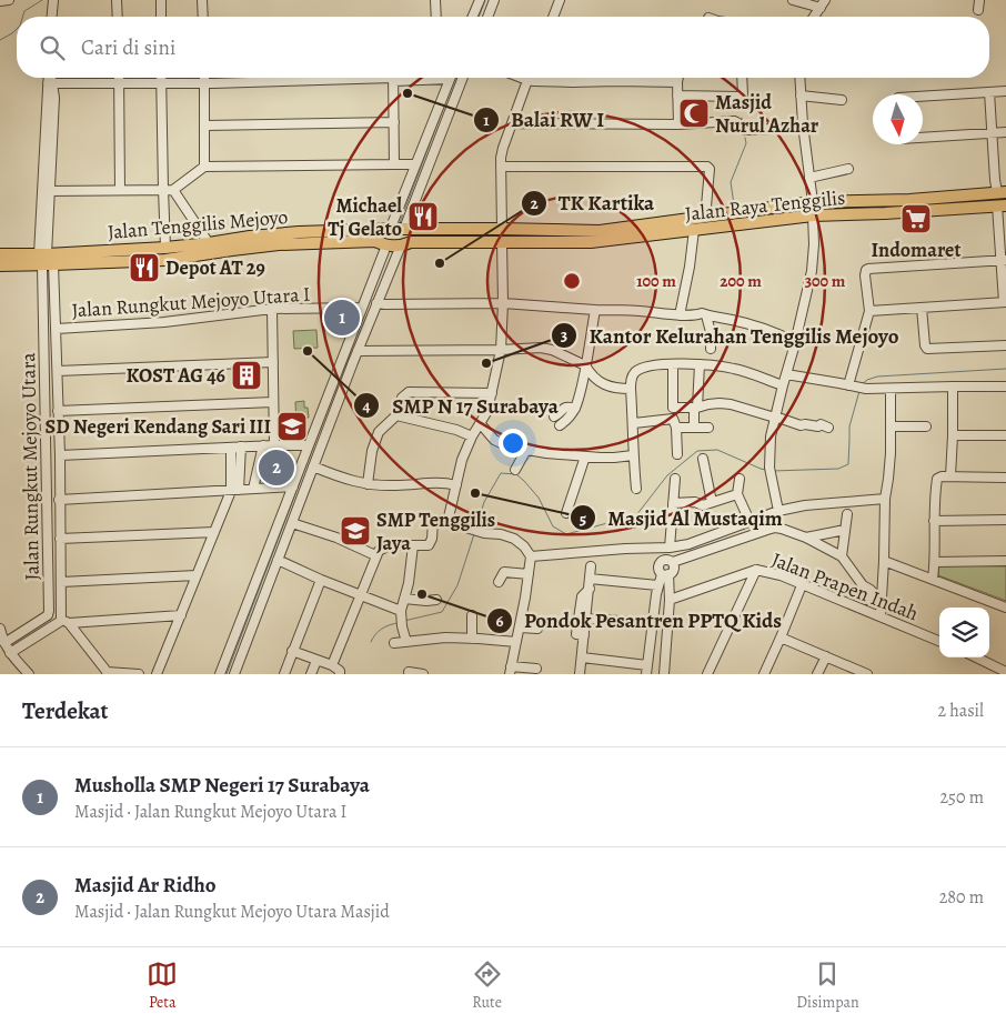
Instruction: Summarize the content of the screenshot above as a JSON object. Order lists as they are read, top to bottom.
{
  "streets": {
    "main road": ["Jalan Raya Tenggilis", "Jalan Tenggilis Mejoyo"],
    "street": ["Jalan Rungkut Mejoyo Utara I", "Jalan Rungkut Mejoyo Utara", "Jalan Prapen Indah"]
  },
  "crossings": [
    ["Jalan Raya Tenggilis", "Jalan Tenggilis Mejoyo"],
    ["Jalan Tenggilis Mejoyo", "Jalan Rungkut Mejoyo Utara"],
    ["Jalan Rungkut Mejoyo Utara I", "Jalan Rungkut Mejoyo Utara"]
  ],
  "places": {
    "other": [
      "Balai RW I",
      "TK Kartika",
      "SMP N 17 Surabaya",
      "Kantor Kelurahan Tenggilis Mejoyo",
      "Masjid Al Mustaqim",
      "Pondok Pesantren PPTQ Kids"
    ],
    "mosque": ["Masjid Nurul Azhar"],
    "restaurant": ["Michael Tj Gelato", "Depot AT 29"],
    "supermarket": ["Indomaret"],
    "building": ["KOST AG 46"],
    "school or university": ["SD Negeri Kendang Sari III", "SMP Tenggilis Jaya"]
  },
  "north": "bottom",
  "page": {
    "search": "Cari di sini",
    "pins": ["1", "2"],
    "heading": ["Terdekat", "2 hasil"],
    "list": [
      {
        "mark": "1",
        "name": "Musholla SMP Negeri 17 Surabaya",
        "note": "Masjid · Jalan Rungkut Mejoyo Utara I",
        "value": "250 m"
      },
      {
        "mark": "2",
        "name": "Masjid Ar Ridho",
        "note": "Masjid · Jalan Rungkut Mejoyo Utara Masjid",
        "value": "280 m"
      }
    ],
    "nav": ["Peta", "Rute", "Disimpan"]
  },
  "rings": ["100 m", "200 m", "300 m"]
}
